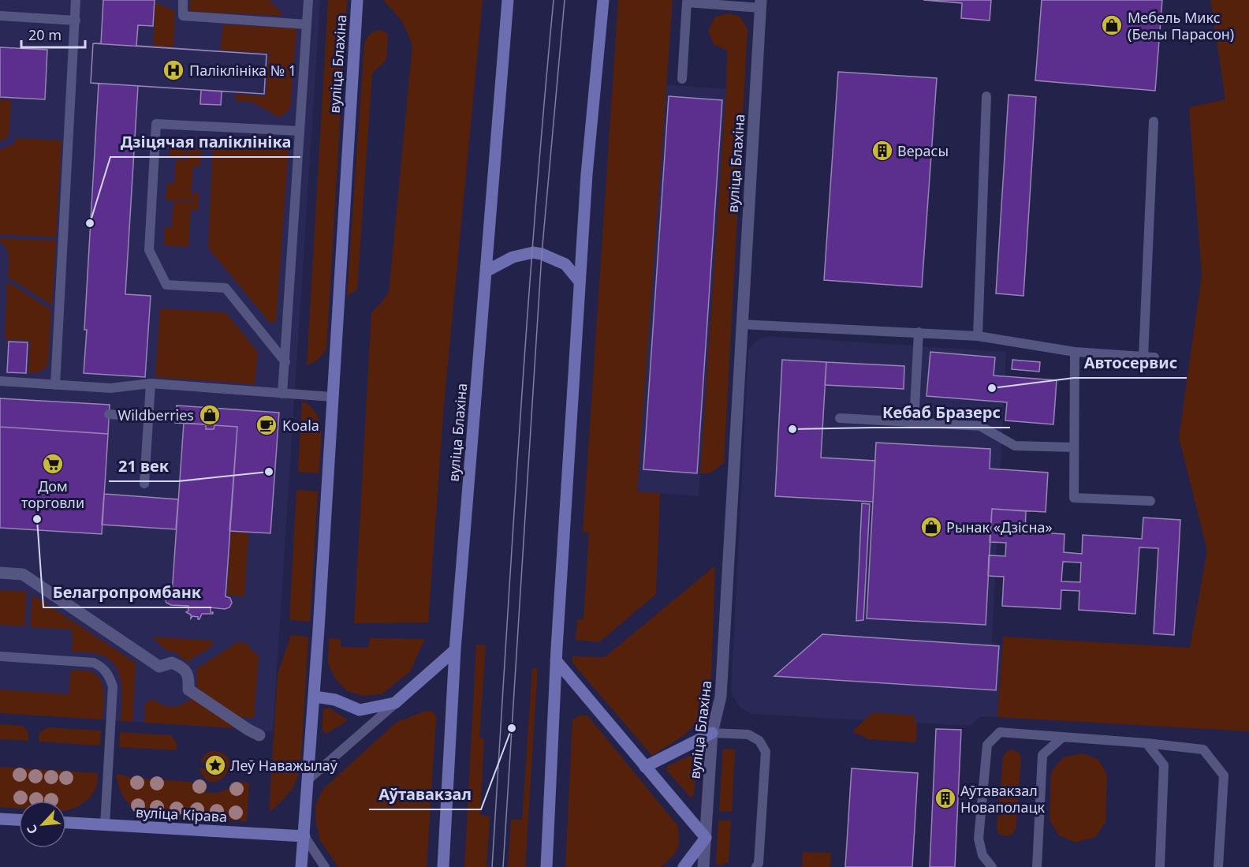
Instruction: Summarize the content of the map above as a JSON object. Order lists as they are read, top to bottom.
{
  "streets": {
    "main road": ["вуліца Блахіна", "вуліца Кірава"]
  },
  "crossings": [
    ["вуліца Блахіна", "вуліца Кірава"]
  ],
  "places": {
    "shop": ["Мебель Микс (Белы Парасон)", "Wildberries", "Рынак «Дзісна»"],
    "hospital": ["Паліклініка № 1"],
    "building": ["Верасы", "Аўтавакзал Новаполацк"],
    "other": [
      "Дзіцячая паліклініка",
      "Автосервис",
      "Кебаб Бразерс",
      "21 век",
      "Белагропромбанк",
      "Аўтавакзал"
    ],
    "cafe": ["Koala"],
    "supermarket": ["Дом торговли"],
    "place": ["Леў Наважылаў"]
  },
  "scale_bar": "20 m",
  "north": "bottom left"
}
